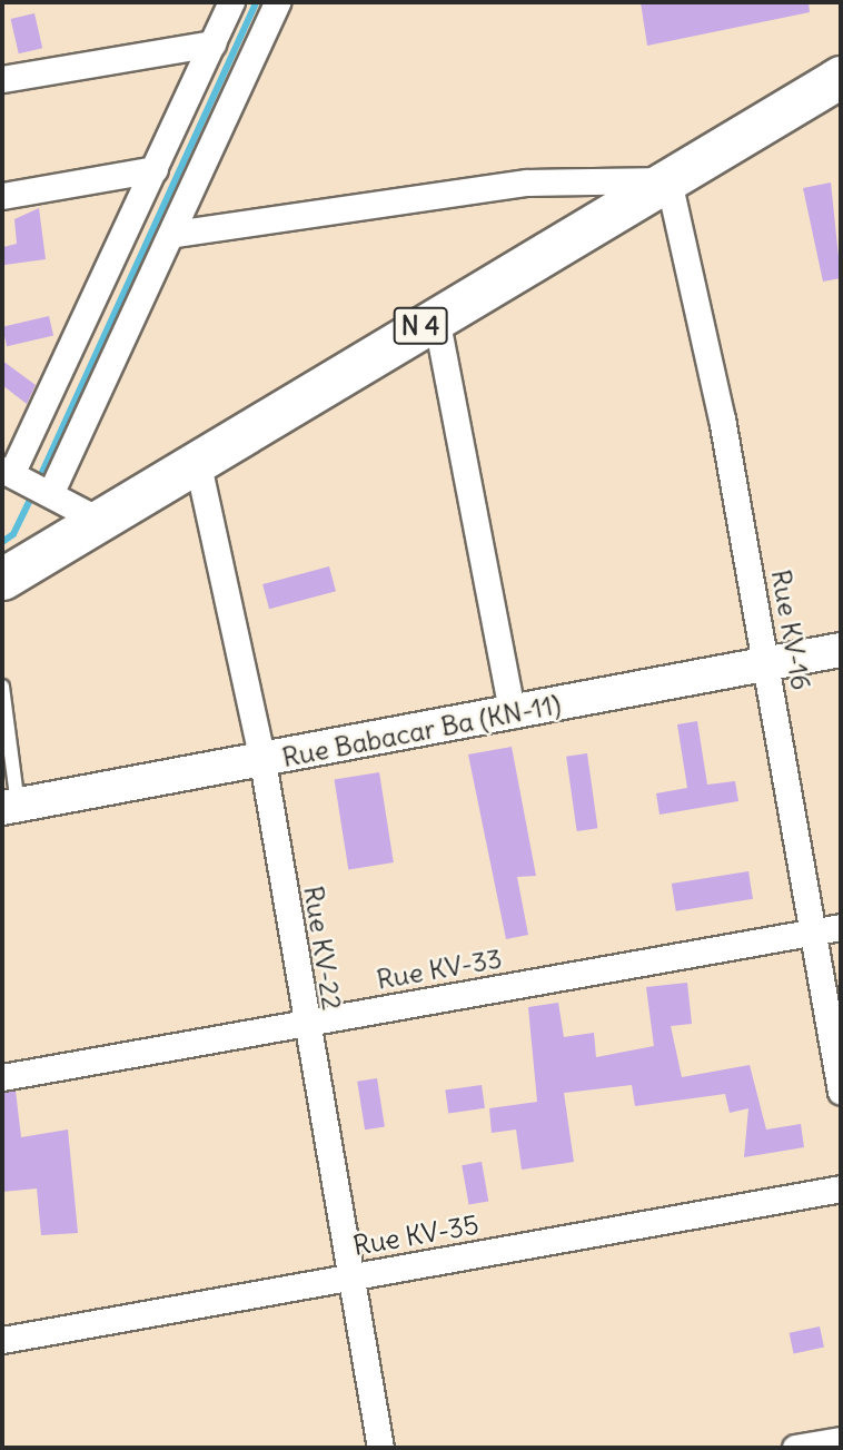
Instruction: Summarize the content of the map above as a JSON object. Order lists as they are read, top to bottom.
{
  "streets": {
    "main road": ["N 4"],
    "street": [
      "Rue KV-16",
      "Rue Babacar Ba (KN-11)",
      "Rue KV-22",
      "Rue KV-33",
      "Rue KV-35"
    ]
  },
  "crossings": [
    ["N 4", "Rue KV-16"],
    ["N 4", "Rue KV-22"],
    ["Rue KV-16", "Rue Babacar Ba (KN-11)"],
    ["Rue KV-16", "Rue KV-33"],
    ["Rue Babacar Ba (KN-11)", "Rue KV-22"],
    ["Rue KV-22", "Rue KV-33"],
    ["Rue KV-22", "Rue KV-35"]
  ]
}
